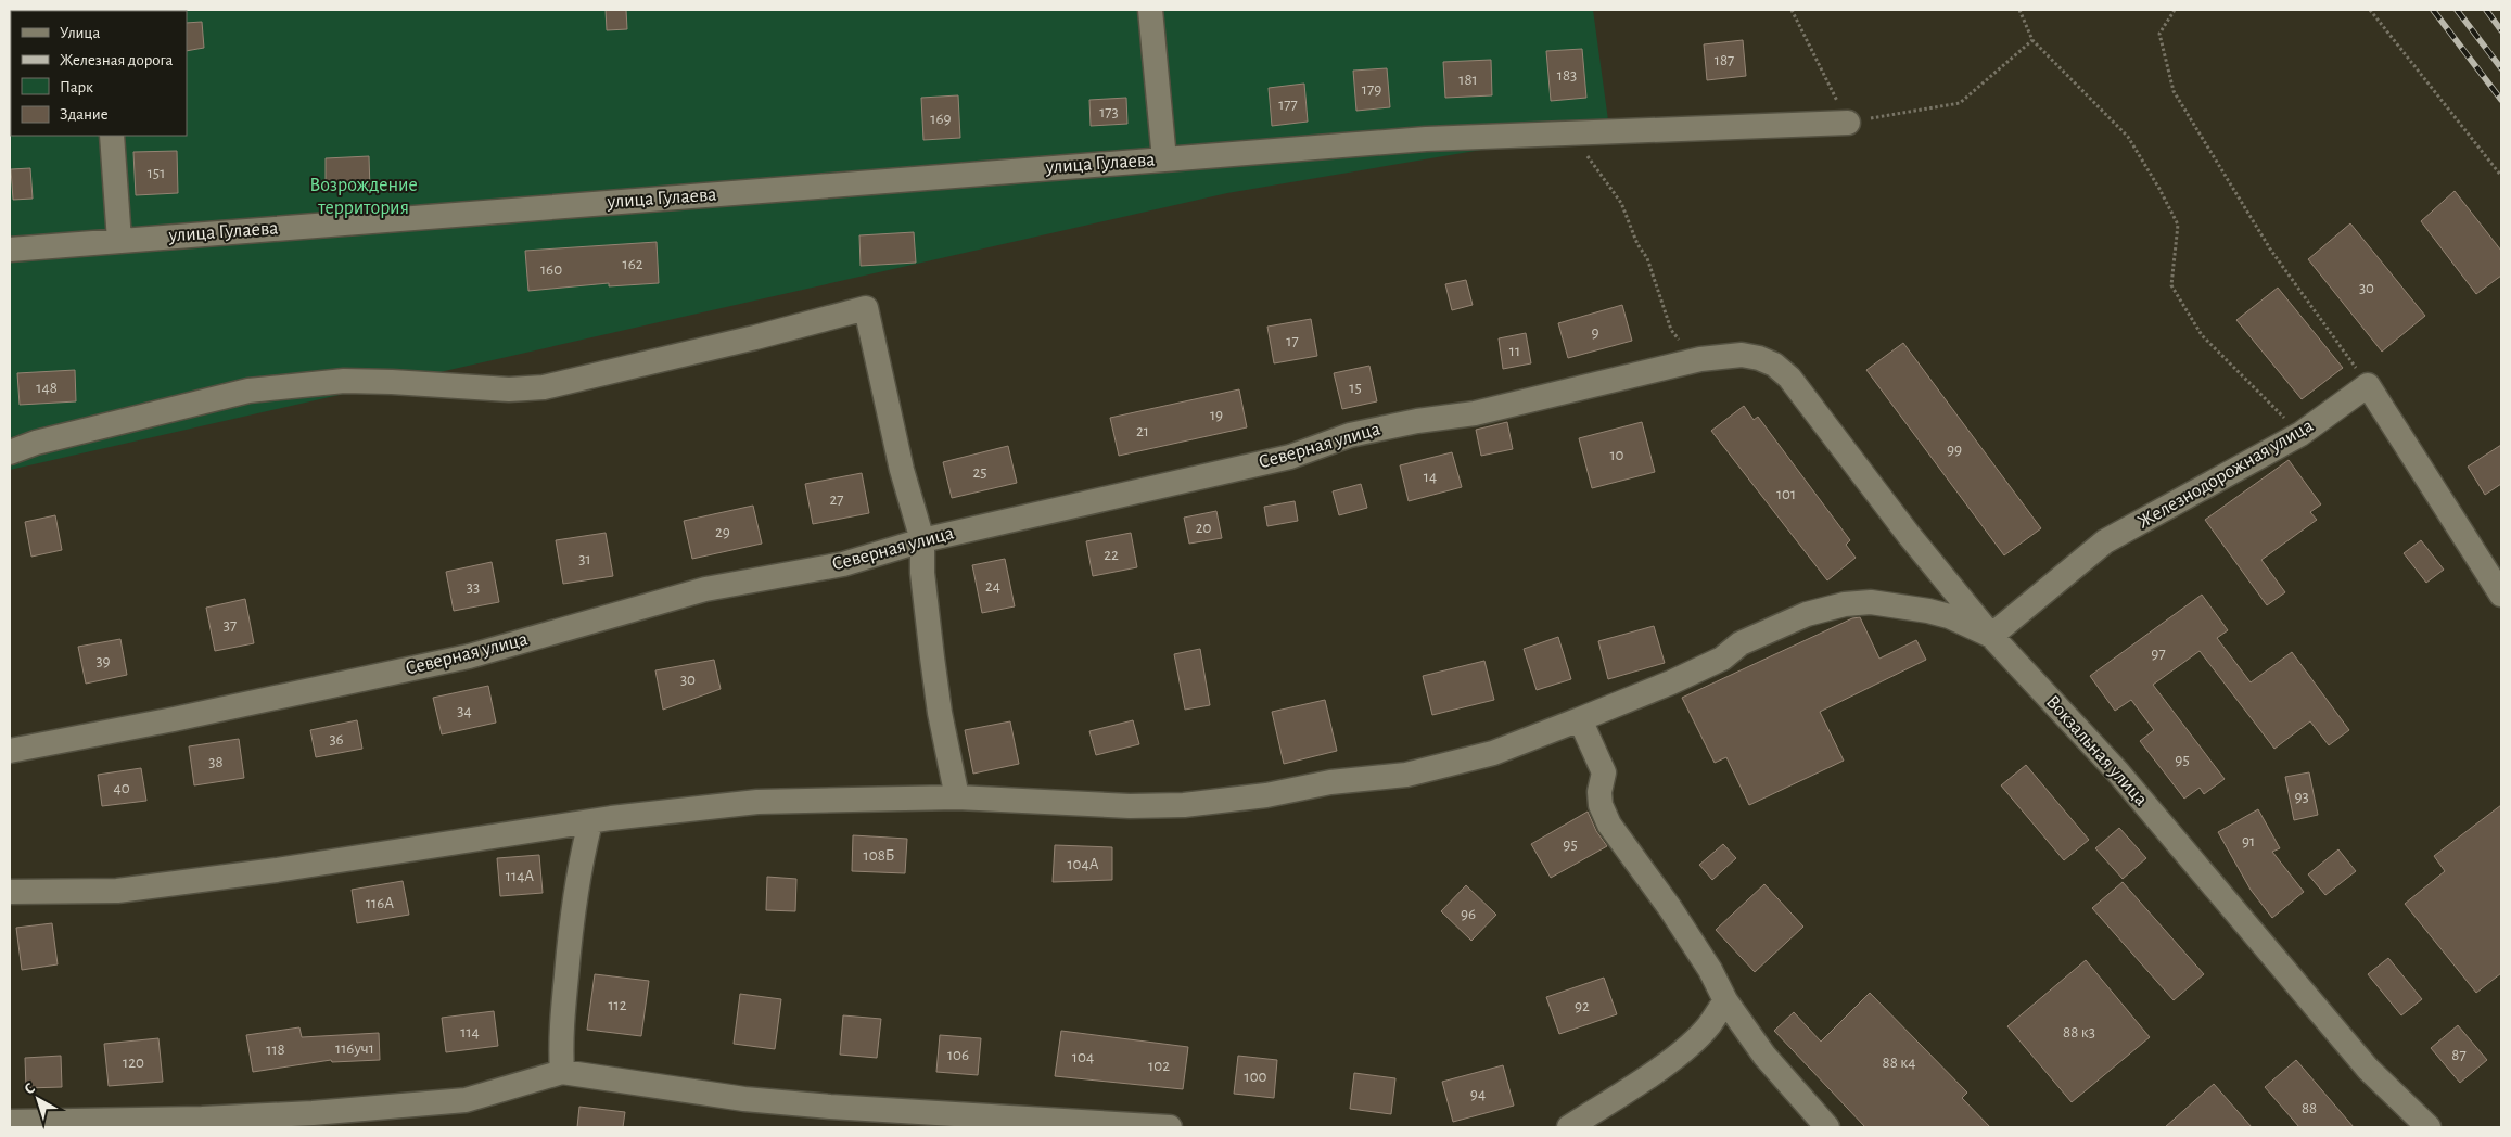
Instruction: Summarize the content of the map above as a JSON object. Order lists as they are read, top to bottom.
{
  "streets": {
    "street": [
      "улица Гулаева",
      "Северная улица",
      "Железнодорожная улица",
      "Вокзальная улица"
    ]
  },
  "crossings": [
    ["Северная улица", "Вокзальная улица"],
    ["Железнодорожная улица", "Вокзальная улица"]
  ],
  "parks": ["Возрождение территория"],
  "house_numbers": [
    "187",
    "183",
    "181",
    "179",
    "177",
    "173",
    "169",
    "151",
    "162",
    "160",
    "30",
    "9",
    "17",
    "11",
    "148",
    "15",
    "19",
    "21",
    "99",
    "10",
    "25",
    "14",
    "101",
    "27",
    "20",
    "29",
    "22",
    "31",
    "24",
    "33",
    "37",
    "97",
    "39",
    "30",
    "34",
    "36",
    "95",
    "38",
    "40",
    "93",
    "91",
    "95",
    "108Б",
    "104А",
    "114А",
    "116А",
    "96",
    "112",
    "92",
    "114",
    "88 к3",
    "116уч1",
    "118",
    "106",
    "87",
    "104",
    "120",
    "88 к4",
    "102",
    "100",
    "94",
    "88"
  ],
  "legend": [
    "Улица",
    "Железная дорога",
    "Парк",
    "Здание"
  ],
  "north": "top left"
}
